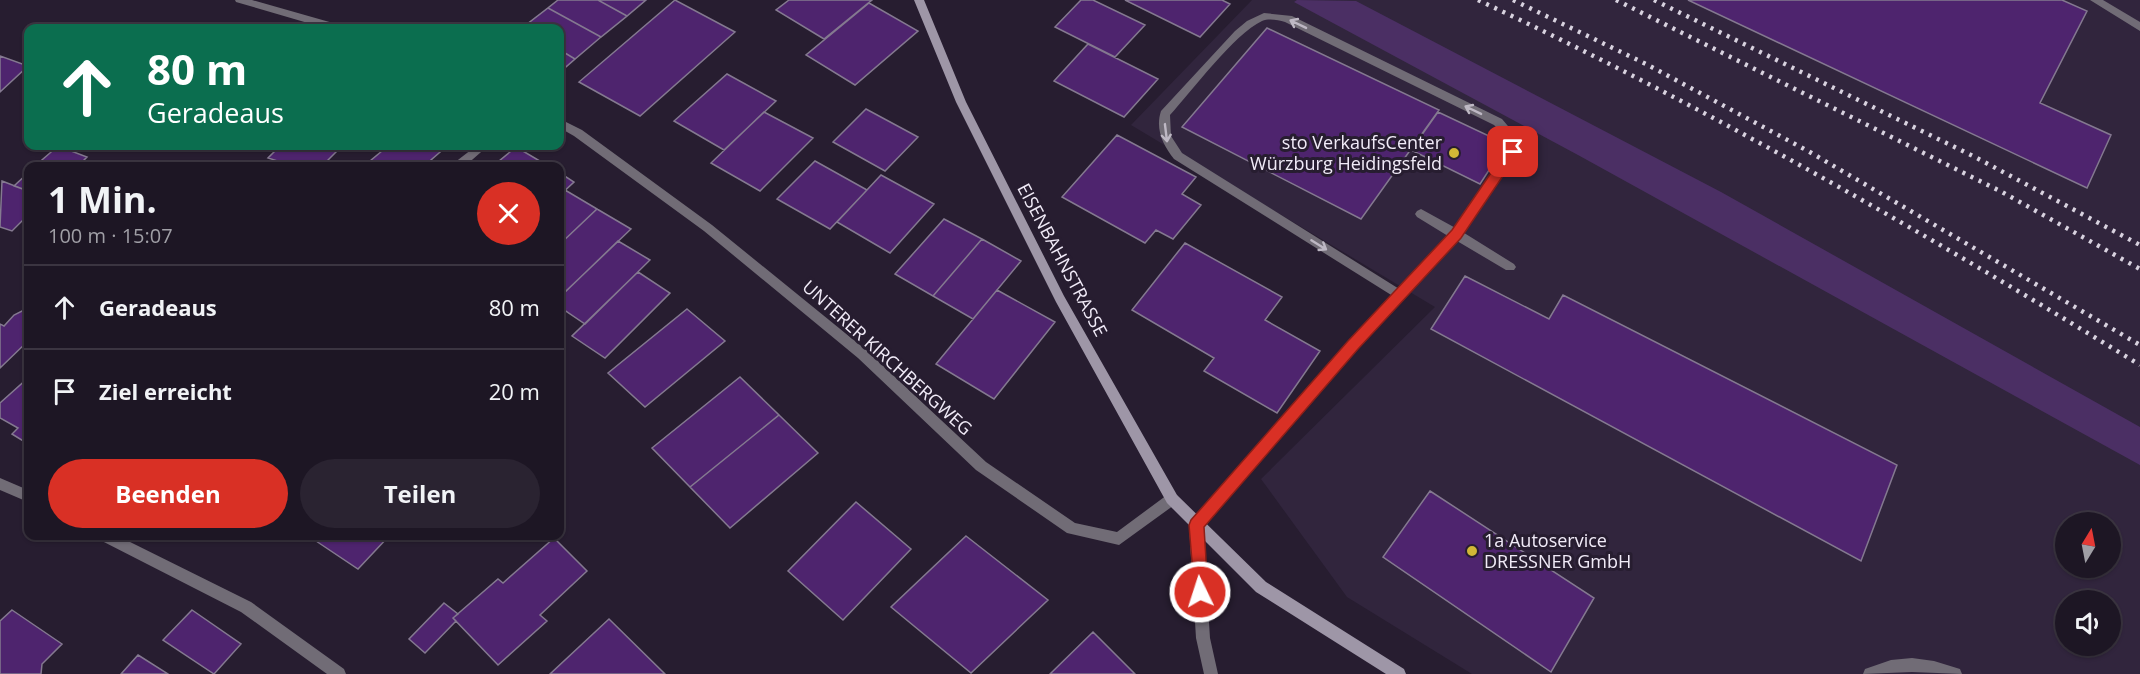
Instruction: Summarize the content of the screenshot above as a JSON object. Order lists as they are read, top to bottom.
{
  "streets": {
    "street": ["EISENBAHNSTRASSE", "UNTERER KIRCHBERGWEG"]
  },
  "crossings": [
    ["EISENBAHNSTRASSE", "UNTERER KIRCHBERGWEG"]
  ],
  "places": ["sto VerkaufsCenter Würzburg Heidingsfeld", "1a Autoservice DRESSNER GmbH"],
  "north": "top",
  "page": {
    "turn": ["80 m", "Geradeaus"],
    "heading": ["1 Min.", "100 m · 15:07"],
    "list": [
      {
        "name": "Geradeaus",
        "value": "80 m"
      },
      {
        "name": "Ziel erreicht",
        "value": "20 m"
      }
    ],
    "buttons": ["Beenden", "Teilen"]
  }
}
